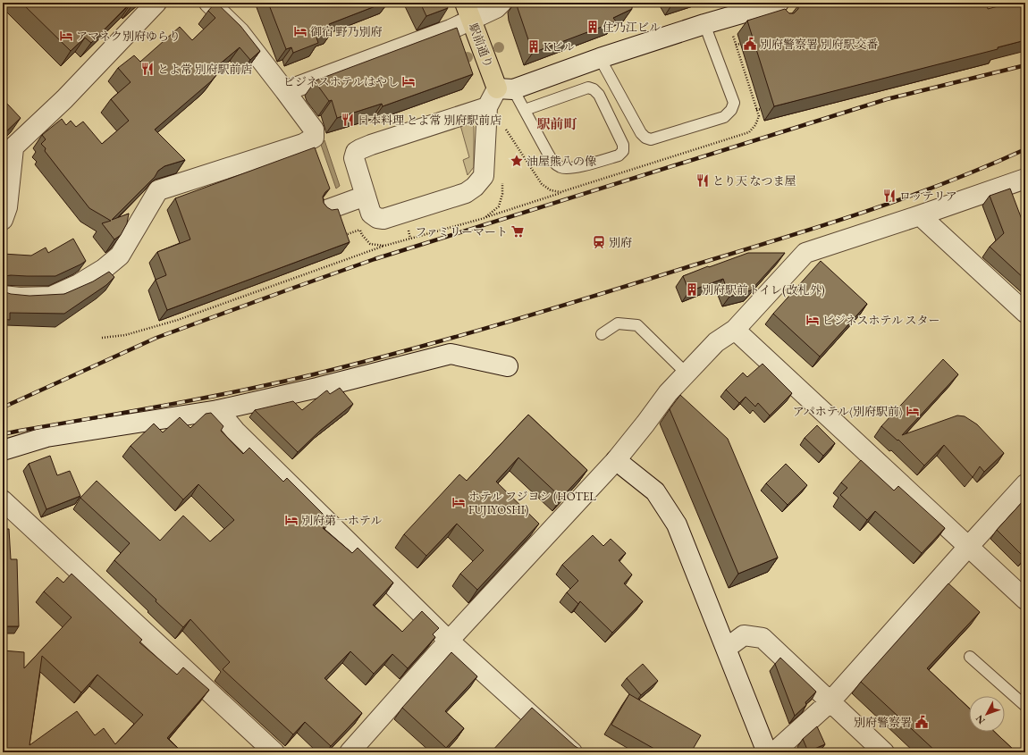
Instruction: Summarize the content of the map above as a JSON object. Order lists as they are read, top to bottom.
{
  "streets": {
    "main road": ["駅前通り"]
  },
  "districts": ["駅前町"],
  "places": {
    "building": ["住乃江ビル", "Kビル", "別府駅前トイレ(改札外)"],
    "hotel": [
      "御宿 野乃別府",
      "アマネク別府ゆらり",
      "ビジネスホテルはやし",
      "ビジネスホテル スター",
      "アパホテル〈別府駅前〉",
      "ホテル フジヨシ (HOTEL FUJIYOSHI)",
      "別府第一ホテル"
    ],
    "public building": ["別府警察署 別府駅交番", "別府警察署"],
    "restaurant": [
      "とよ常 別府駅前店",
      "日本料理 とよ常 別府駅前店",
      "とり天 なつま屋",
      "ロッテリア"
    ],
    "place": ["油屋熊八の像"],
    "supermarket": ["ファミリーマート"],
    "station": ["別府"]
  },
  "north": "bottom left"
}
